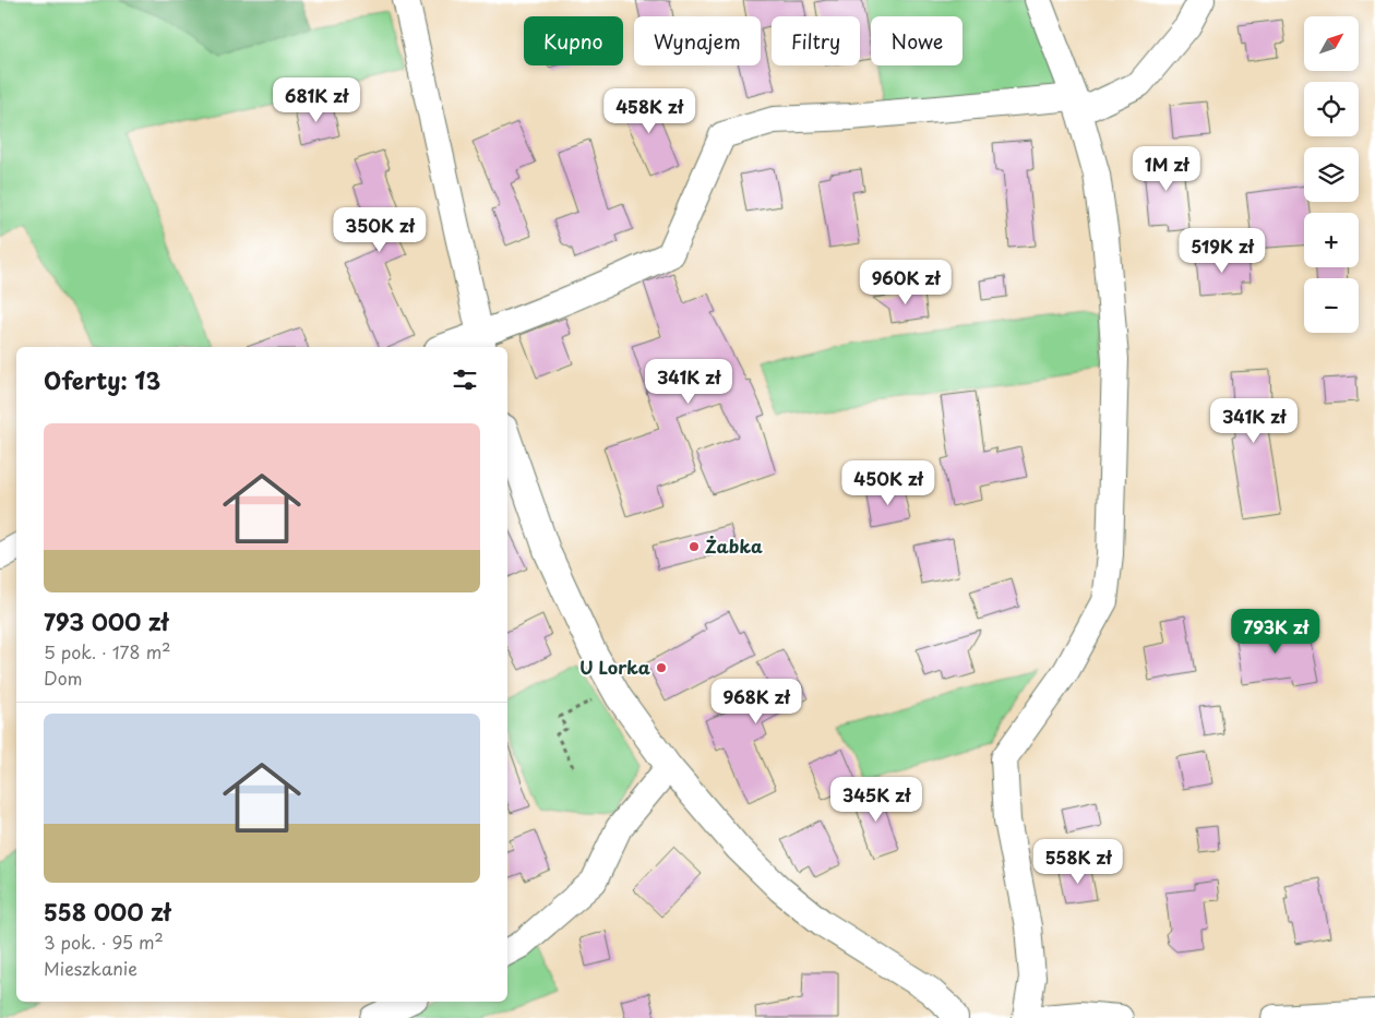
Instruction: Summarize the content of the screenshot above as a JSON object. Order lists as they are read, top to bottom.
{
  "places": ["Żabka", "U Lorka"],
  "north": "top right",
  "page": {
    "map_buttons": ["+", "−"],
    "chip": [
      "Kupno",
      "Wynajem",
      "Filtry",
      "Nowe"
    ],
    "price": [
      "681K zł",
      "458K zł",
      "1M zł",
      "350K zł",
      "519K zł",
      "960K zł",
      "341K zł",
      "341K zł",
      "450K zł",
      "793K zł",
      "968K zł",
      "345K zł",
      "558K zł"
    ],
    "heading": "Oferty: 13",
    "list": [
      {
        "name": "793 000 zł",
        "note": "5 pok. · 178 m² · Dom"
      },
      {
        "name": "558 000 zł",
        "note": "3 pok. · 95 m² · Mieszkanie"
      }
    ]
  }
}
